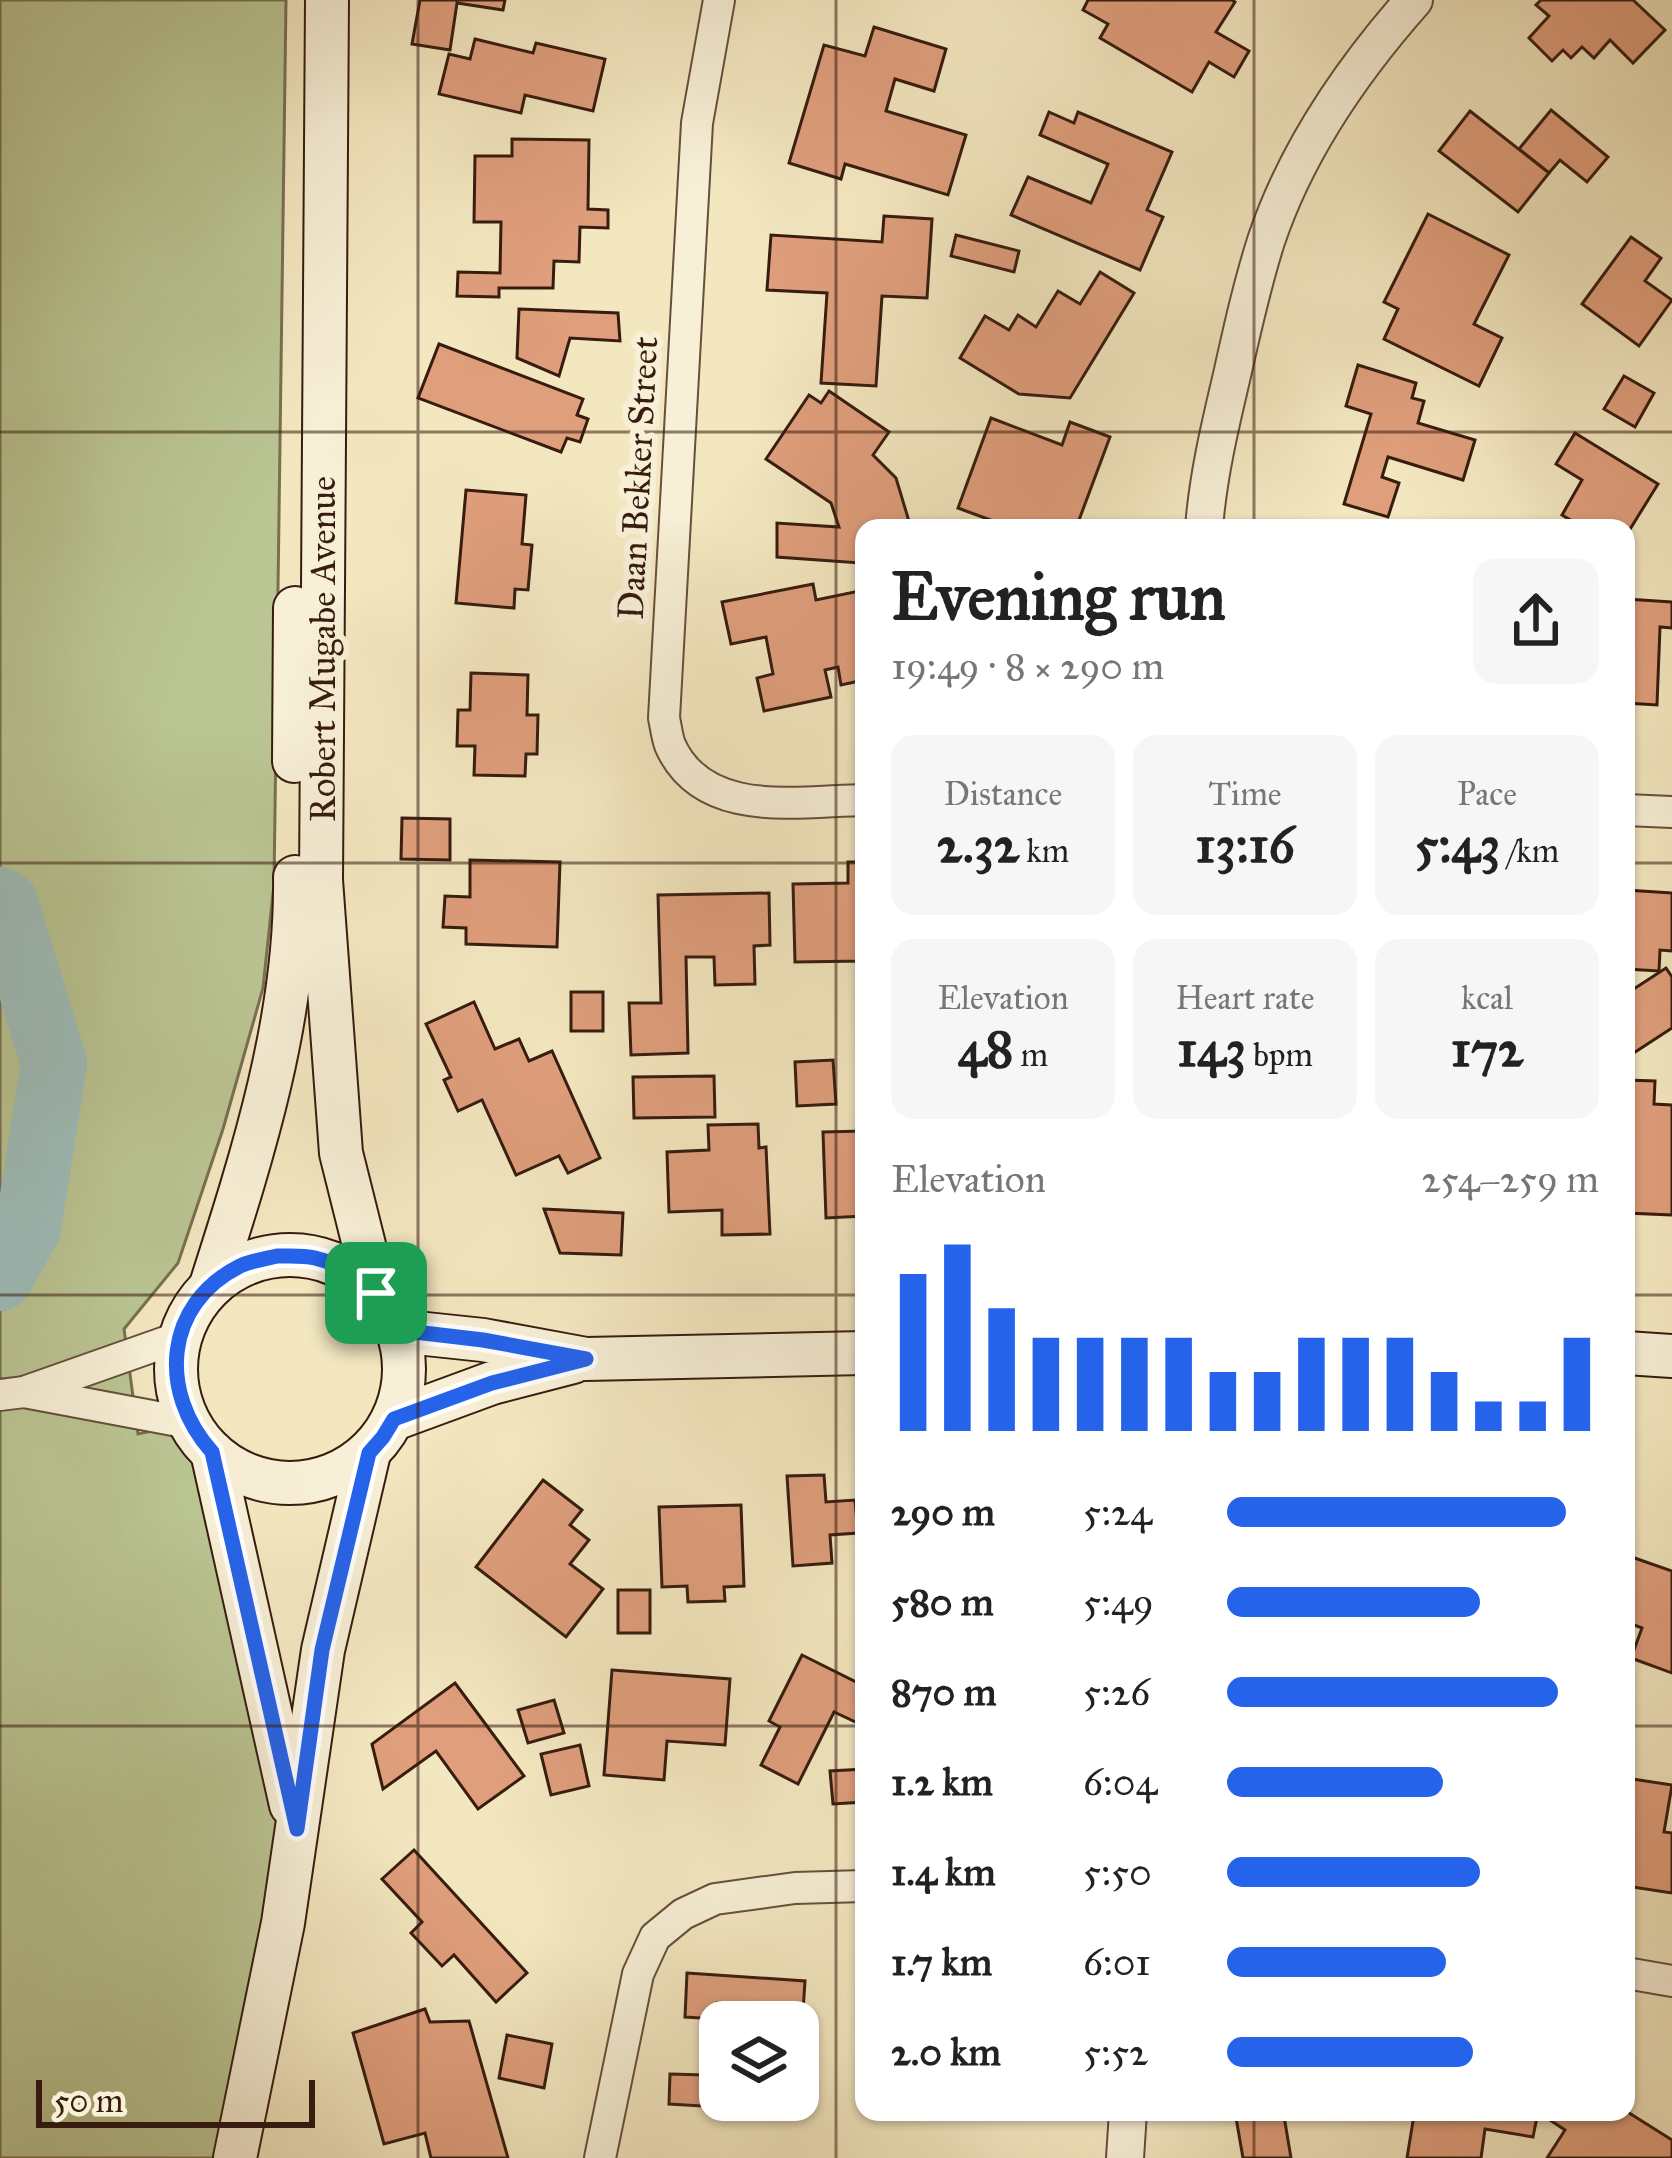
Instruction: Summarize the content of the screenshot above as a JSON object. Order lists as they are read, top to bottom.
{
  "streets": {
    "main road": ["Robert Mugabe Avenue"],
    "street": ["Daan Bekker Street"]
  },
  "scale_bar": "50 m",
  "page": {
    "heading": ["Evening run", "19:49 · 8 × 290 m"],
    "stats": [
      ["Distance", "2.32 km"],
      ["Time", "13:16"],
      ["Pace", "5:43 /km"],
      ["Elevation", "48 m"],
      ["Heart rate", "143 bpm"],
      ["kcal", "172"]
    ],
    "chart": ["Elevation", "254–259 m"],
    "list": [
      {
        "name": "290 m",
        "note": "5:24"
      },
      {
        "name": "580 m",
        "note": "5:49"
      },
      {
        "name": "870 m",
        "note": "5:26"
      },
      {
        "name": "1.2 km",
        "note": "6:04"
      },
      {
        "name": "1.4 km",
        "note": "5:50"
      },
      {
        "name": "1.7 km",
        "note": "6:01"
      },
      {
        "name": "2.0 km",
        "note": "5:52"
      }
    ],
    "scale": "50 m"
  }
}
